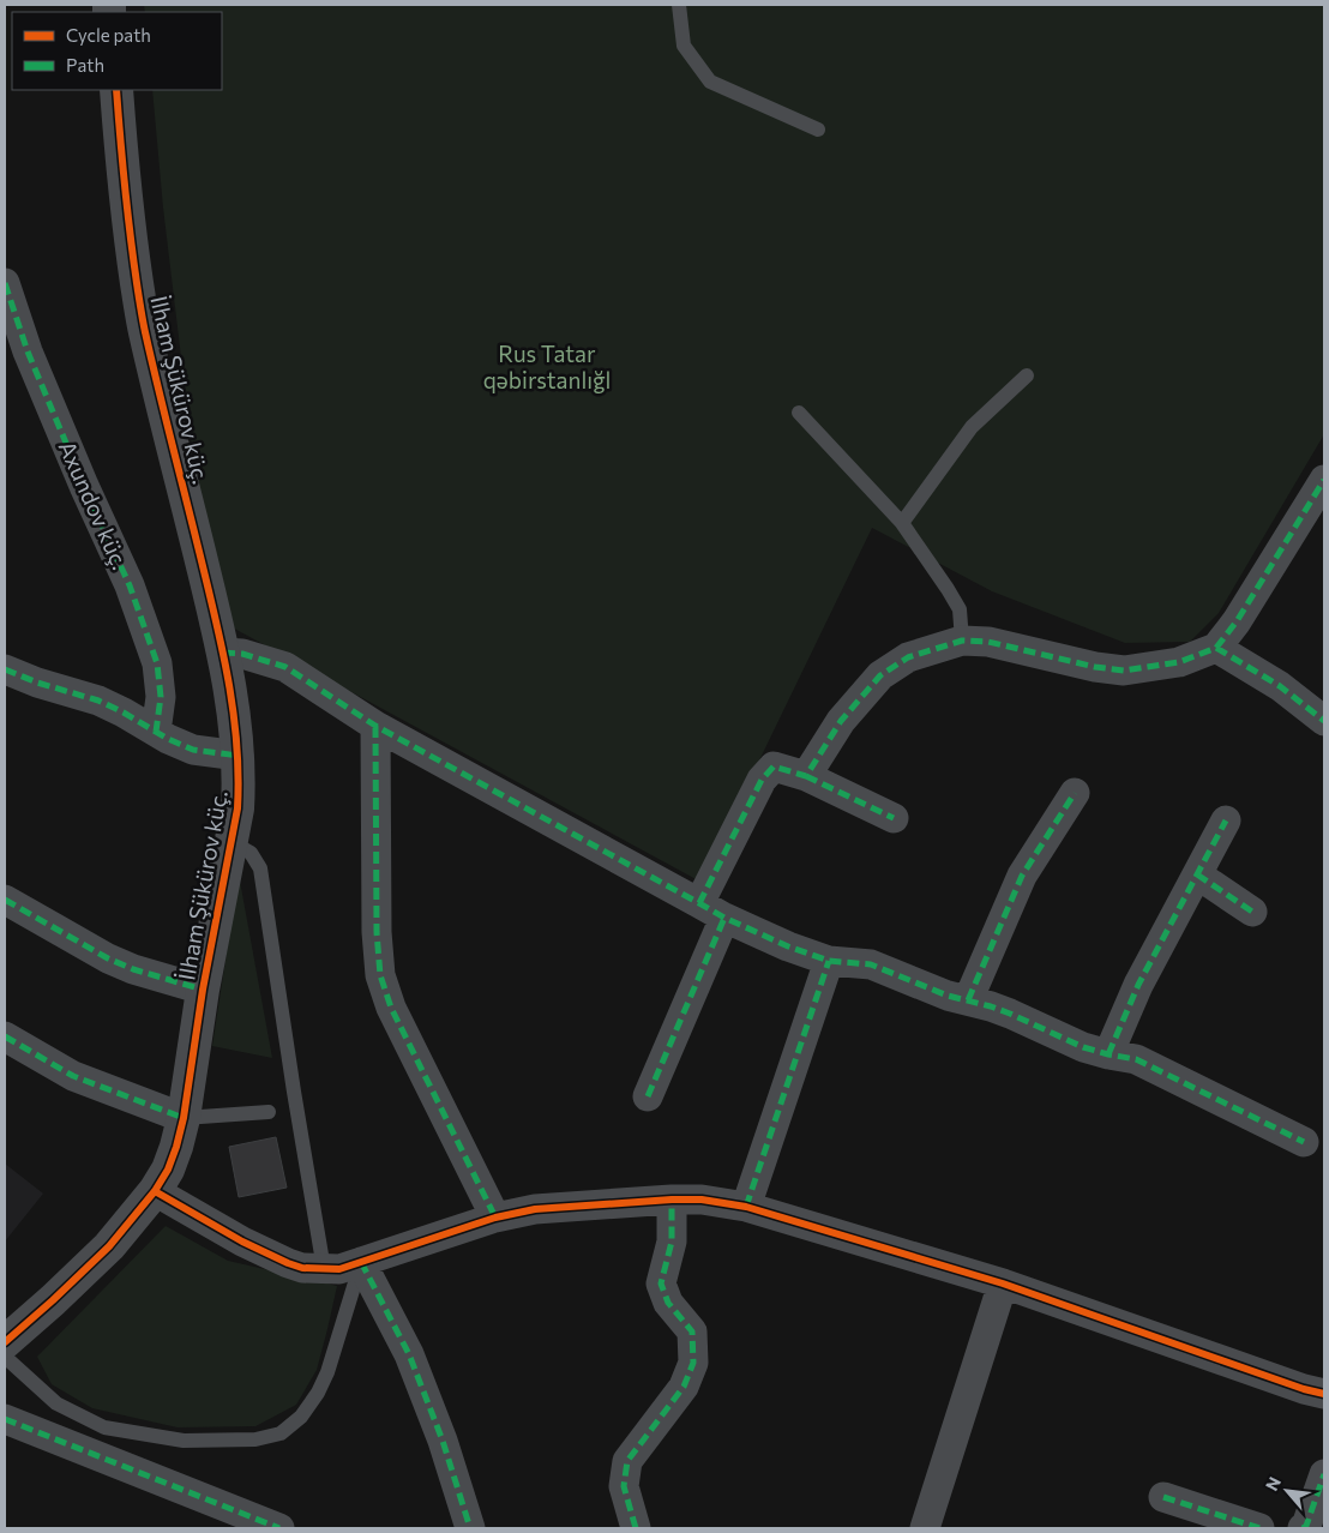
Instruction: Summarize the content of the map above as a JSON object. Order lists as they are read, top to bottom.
{
  "streets": {
    "street": ["İlham Şükürov küç.", "Axundov küç."]
  },
  "parks": ["Rus Tatar qəbirstanlığl"],
  "legend": ["Cycle path", "Path"],
  "north": "top left"
}
